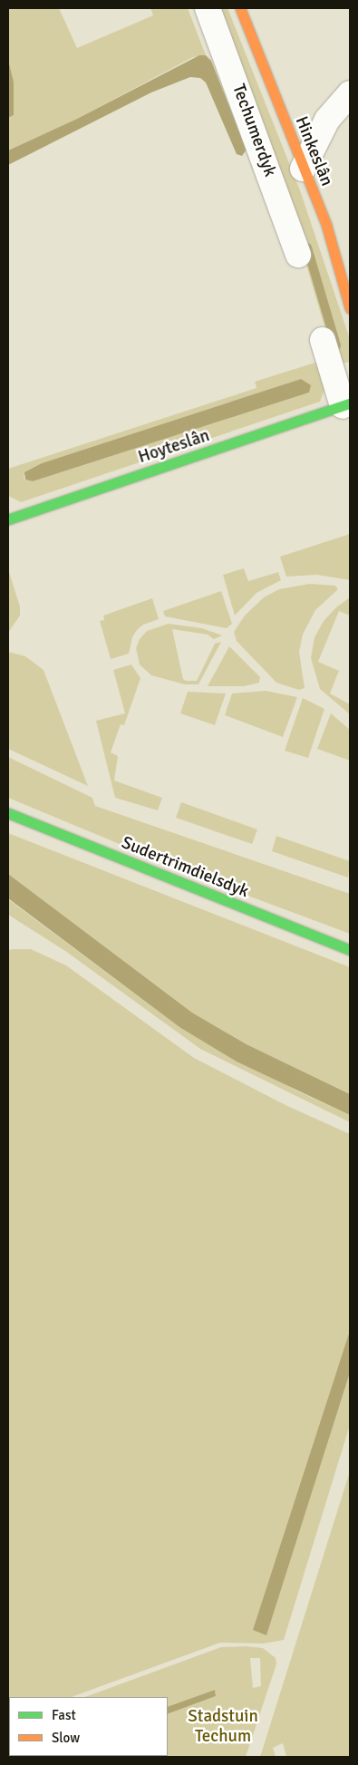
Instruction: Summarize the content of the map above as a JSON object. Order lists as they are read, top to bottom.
{
  "streets": {
    "street": [
      "Techumerdyk",
      "Hinkeslân",
      "Hoyteslân",
      "Sudertrimdielsdyk"
    ]
  },
  "parks": ["Stadstuin Techum"],
  "legend": ["Fast", "Slow"]
}
